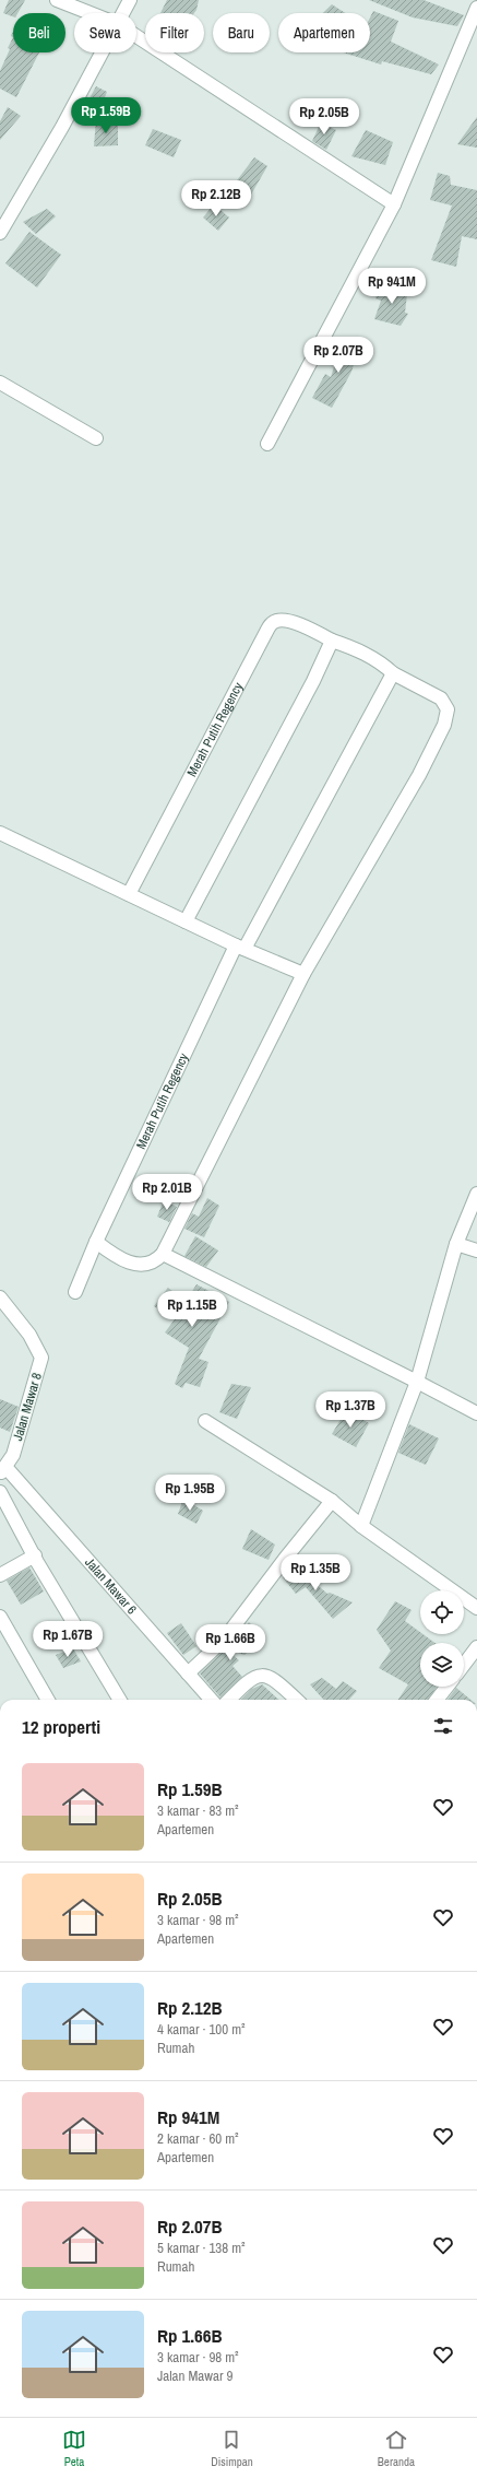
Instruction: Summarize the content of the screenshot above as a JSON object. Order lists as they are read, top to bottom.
{
  "streets": {
    "street": ["Merah Putih Regency", "Jalan Mawar 8", "Jalan Mawar 6"]
  },
  "crossings": [
    ["Jalan Mawar 8", "Jalan Mawar 6"]
  ],
  "page": {
    "chip": [
      "Beli",
      "Sewa",
      "Filter",
      "Baru",
      "Apartemen"
    ],
    "price": [
      "Rp 1.59B",
      "Rp 2.05B",
      "Rp 2.12B",
      "Rp 941M",
      "Rp 2.07B",
      "Rp 2.01B",
      "Rp 1.15B",
      "Rp 1.37B",
      "Rp 1.95B",
      "Rp 1.35B",
      "Rp 1.67B",
      "Rp 1.66B"
    ],
    "heading": "12 properti",
    "list": [
      {
        "name": "Rp 1.59B",
        "note": "3 kamar · 83 m² · Apartemen"
      },
      {
        "name": "Rp 2.05B",
        "note": "3 kamar · 98 m² · Apartemen"
      },
      {
        "name": "Rp 2.12B",
        "note": "4 kamar · 100 m² · Rumah"
      },
      {
        "name": "Rp 941M",
        "note": "2 kamar · 60 m² · Apartemen"
      },
      {
        "name": "Rp 2.07B",
        "note": "5 kamar · 138 m² · Rumah"
      },
      {
        "name": "Rp 1.66B",
        "note": "3 kamar · 98 m² · Jalan Mawar 9"
      }
    ],
    "tabs": ["Peta", "Disimpan", "Beranda"]
  }
}
